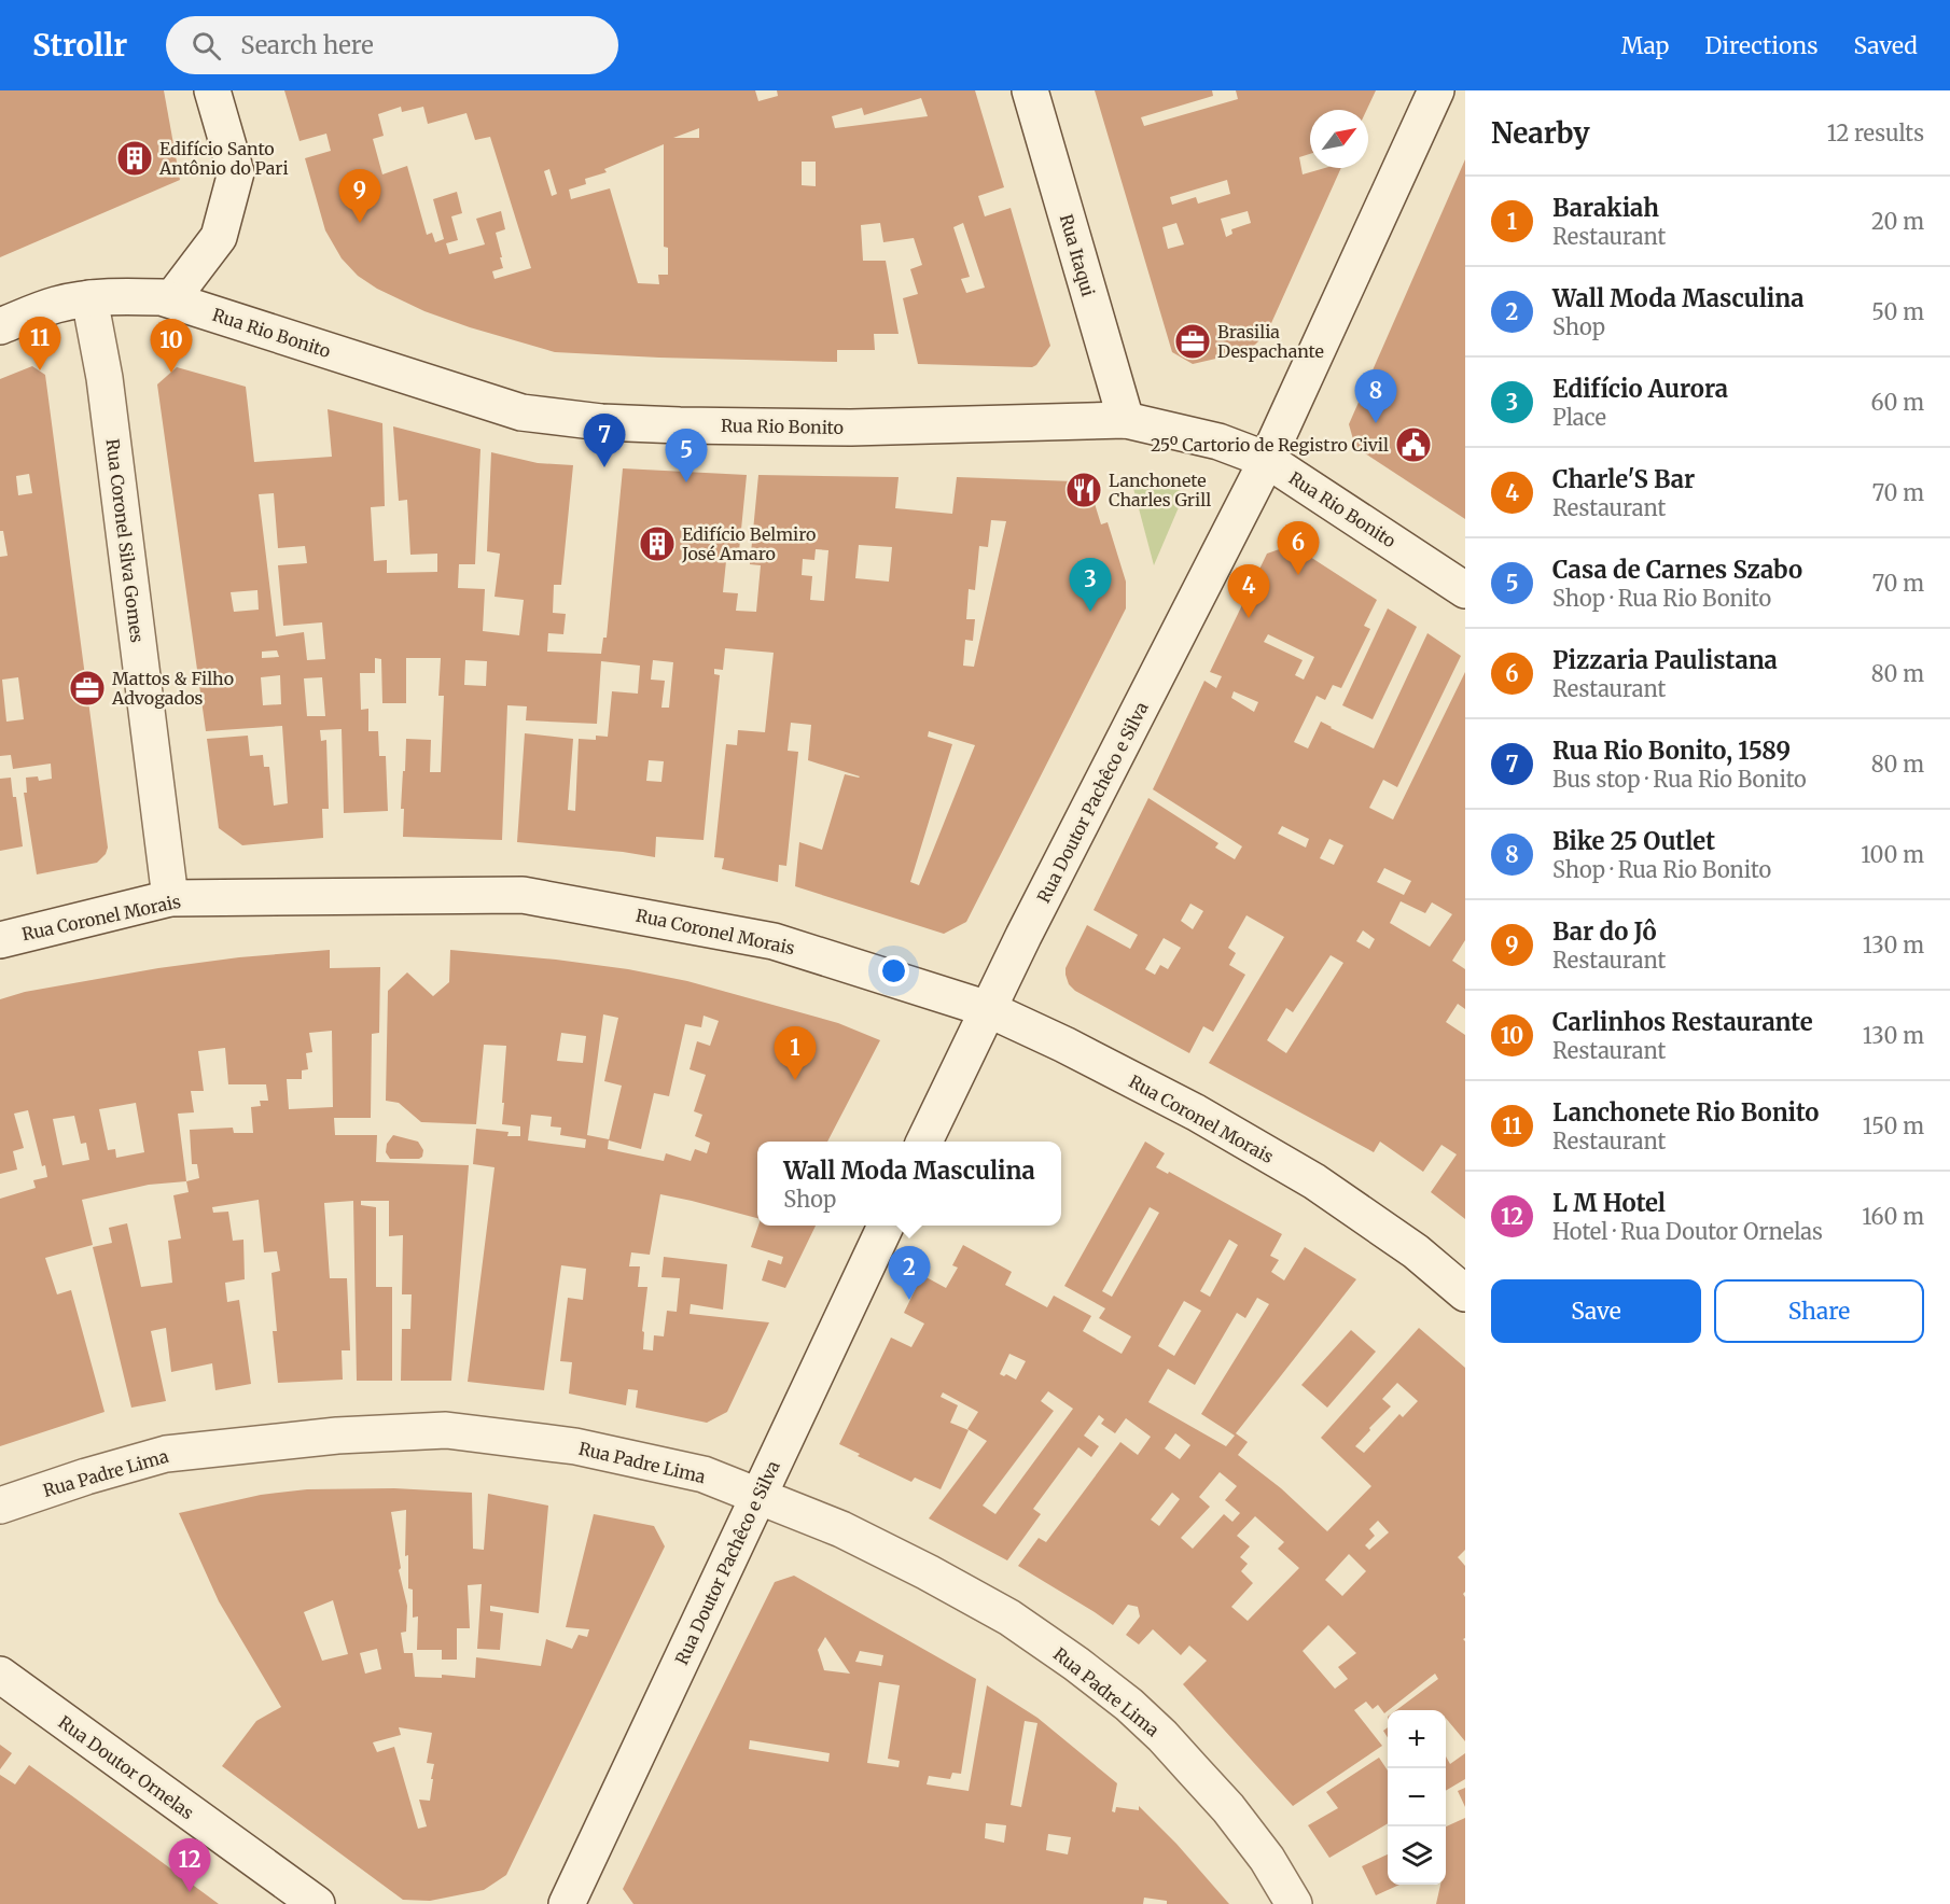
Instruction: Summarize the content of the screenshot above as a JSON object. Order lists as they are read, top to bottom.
{
  "streets": {
    "street": [
      "Rua Itaqui",
      "Rua Rio Bonito",
      "Rua Coronel Silva Gomes",
      "Rua Doutor Pachêco e Silva",
      "Rua Coronel Morais",
      "Rua Padre Lima",
      "Rua Doutor Ornelas"
    ]
  },
  "crossings": [
    ["Rua Itaqui", "Rua Rio Bonito"],
    ["Rua Rio Bonito", "Rua Coronel Silva Gomes"],
    ["Rua Rio Bonito", "Rua Doutor Pachêco e Silva"],
    ["Rua Coronel Silva Gomes", "Rua Coronel Morais"],
    ["Rua Doutor Pachêco e Silva", "Rua Coronel Morais"],
    ["Rua Doutor Pachêco e Silva", "Rua Padre Lima"]
  ],
  "places": {
    "building": ["Edifício Santo Antônio do Pari", "Edifício Belmiro José Amaro"],
    "office": ["Brasilia Despachante", "Mattos & Filho Advogados"],
    "public building": ["25º Cartorio de Registro Civil"],
    "restaurant": ["Lanchonete Charles Grill"]
  },
  "north": "top right",
  "page": {
    "header": "Strollr",
    "search": "Search here",
    "nav": ["Map", "Directions", "Saved"],
    "heading": ["Nearby", "12 results"],
    "pins": [
      "9",
      "11",
      "10",
      "8",
      "7",
      "5",
      "6",
      "3",
      "4",
      "1",
      "2",
      "12"
    ],
    "list": [
      {
        "mark": "1",
        "name": "Barakiah",
        "note": "Restaurant",
        "value": "20 m"
      },
      {
        "mark": "2",
        "name": "Wall Moda Masculina",
        "note": "Shop",
        "value": "50 m"
      },
      {
        "mark": "3",
        "name": "Edifício Aurora",
        "note": "Place",
        "value": "60 m"
      },
      {
        "mark": "4",
        "name": "Charle'S Bar",
        "note": "Restaurant",
        "value": "70 m"
      },
      {
        "mark": "5",
        "name": "Casa de Carnes Szabo",
        "note": "Shop · Rua Rio Bonito",
        "value": "70 m"
      },
      {
        "mark": "6",
        "name": "Pizzaria Paulistana",
        "note": "Restaurant",
        "value": "80 m"
      },
      {
        "mark": "7",
        "name": "Rua Rio Bonito, 1589",
        "note": "Bus stop · Rua Rio Bonito",
        "value": "80 m"
      },
      {
        "mark": "8",
        "name": "Bike 25 Outlet",
        "note": "Shop · Rua Rio Bonito",
        "value": "100 m"
      },
      {
        "mark": "9",
        "name": "Bar do Jô",
        "note": "Restaurant",
        "value": "130 m"
      },
      {
        "mark": "10",
        "name": "Carlinhos Restaurante",
        "note": "Restaurant",
        "value": "130 m"
      },
      {
        "mark": "11",
        "name": "Lanchonete Rio Bonito",
        "note": "Restaurant",
        "value": "150 m"
      },
      {
        "mark": "12",
        "name": "L M Hotel",
        "note": "Hotel · Rua Doutor Ornelas",
        "value": "160 m"
      }
    ],
    "popup": ["Wall Moda Masculina", "Shop"],
    "buttons": ["Save", "Share"],
    "map_buttons": ["+", "−"]
  }
}
